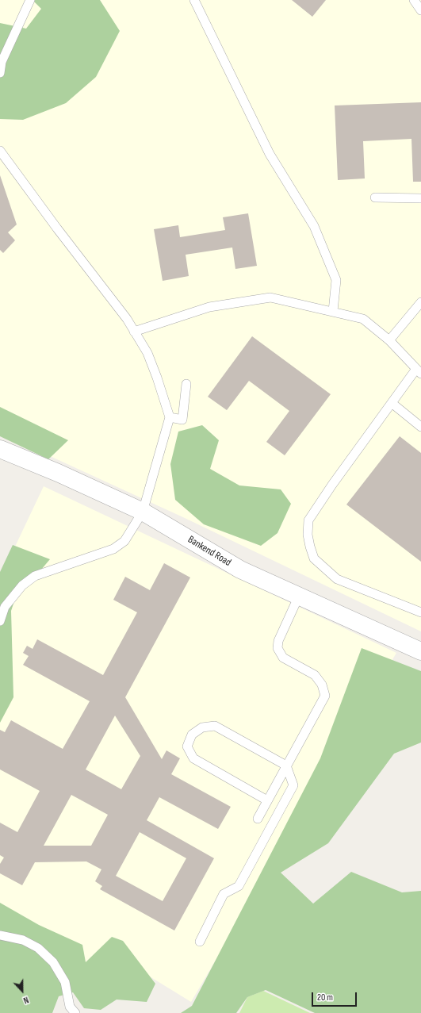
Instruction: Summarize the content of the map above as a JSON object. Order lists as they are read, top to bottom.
{
  "streets": {
    "street": ["Bankend Road"]
  },
  "scale_bar": "20 m",
  "north": "bottom"
}
